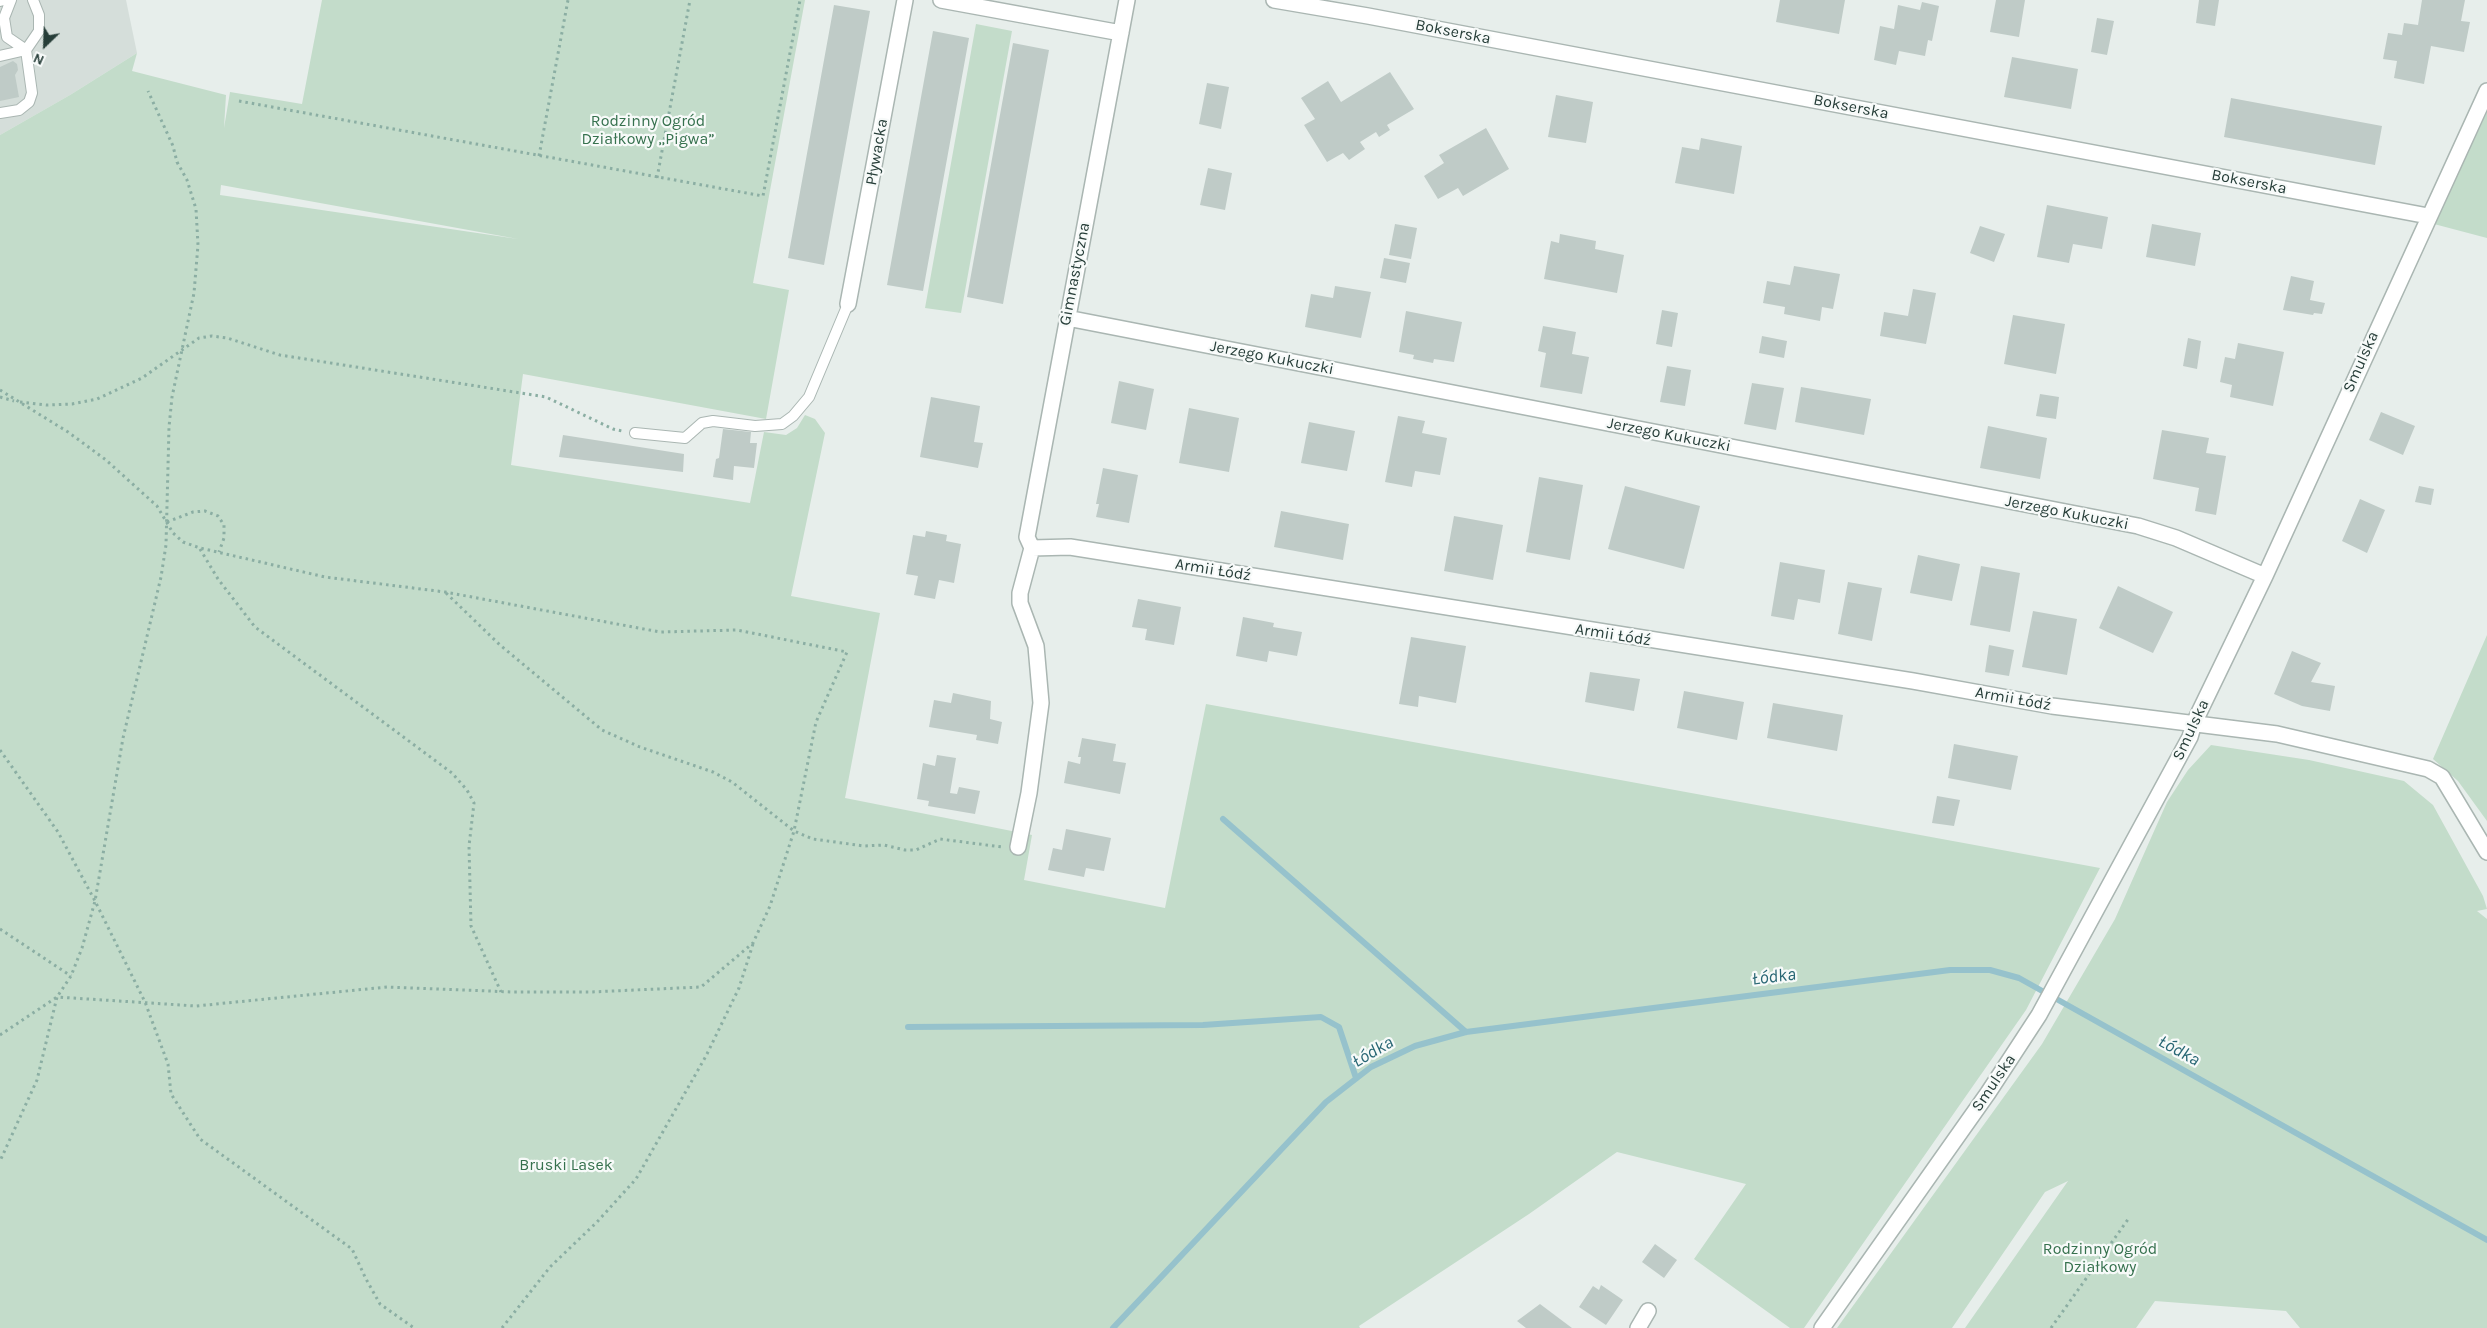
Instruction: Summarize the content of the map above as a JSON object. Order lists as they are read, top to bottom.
{
  "streets": {
    "street": [
      "Bokserska",
      "Pływacka",
      "Gimnastyczna",
      "Jerzego Kukuczki",
      "Smulska",
      "Armii Łódź"
    ]
  },
  "crossings": [
    ["Bokserska", "Smulska"],
    ["Gimnastyczna", "Jerzego Kukuczki"],
    ["Gimnastyczna", "Armii Łódź"],
    ["Jerzego Kukuczki", "Smulska"],
    ["Smulska", "Armii Łódź"]
  ],
  "water": ["Łódka"],
  "parks": ["Rodzinny Ogród Działkowy „Pigwa”", "Bruski Lasek", "Rodzinny Ogród Działkowy"],
  "north": "bottom left"
}
